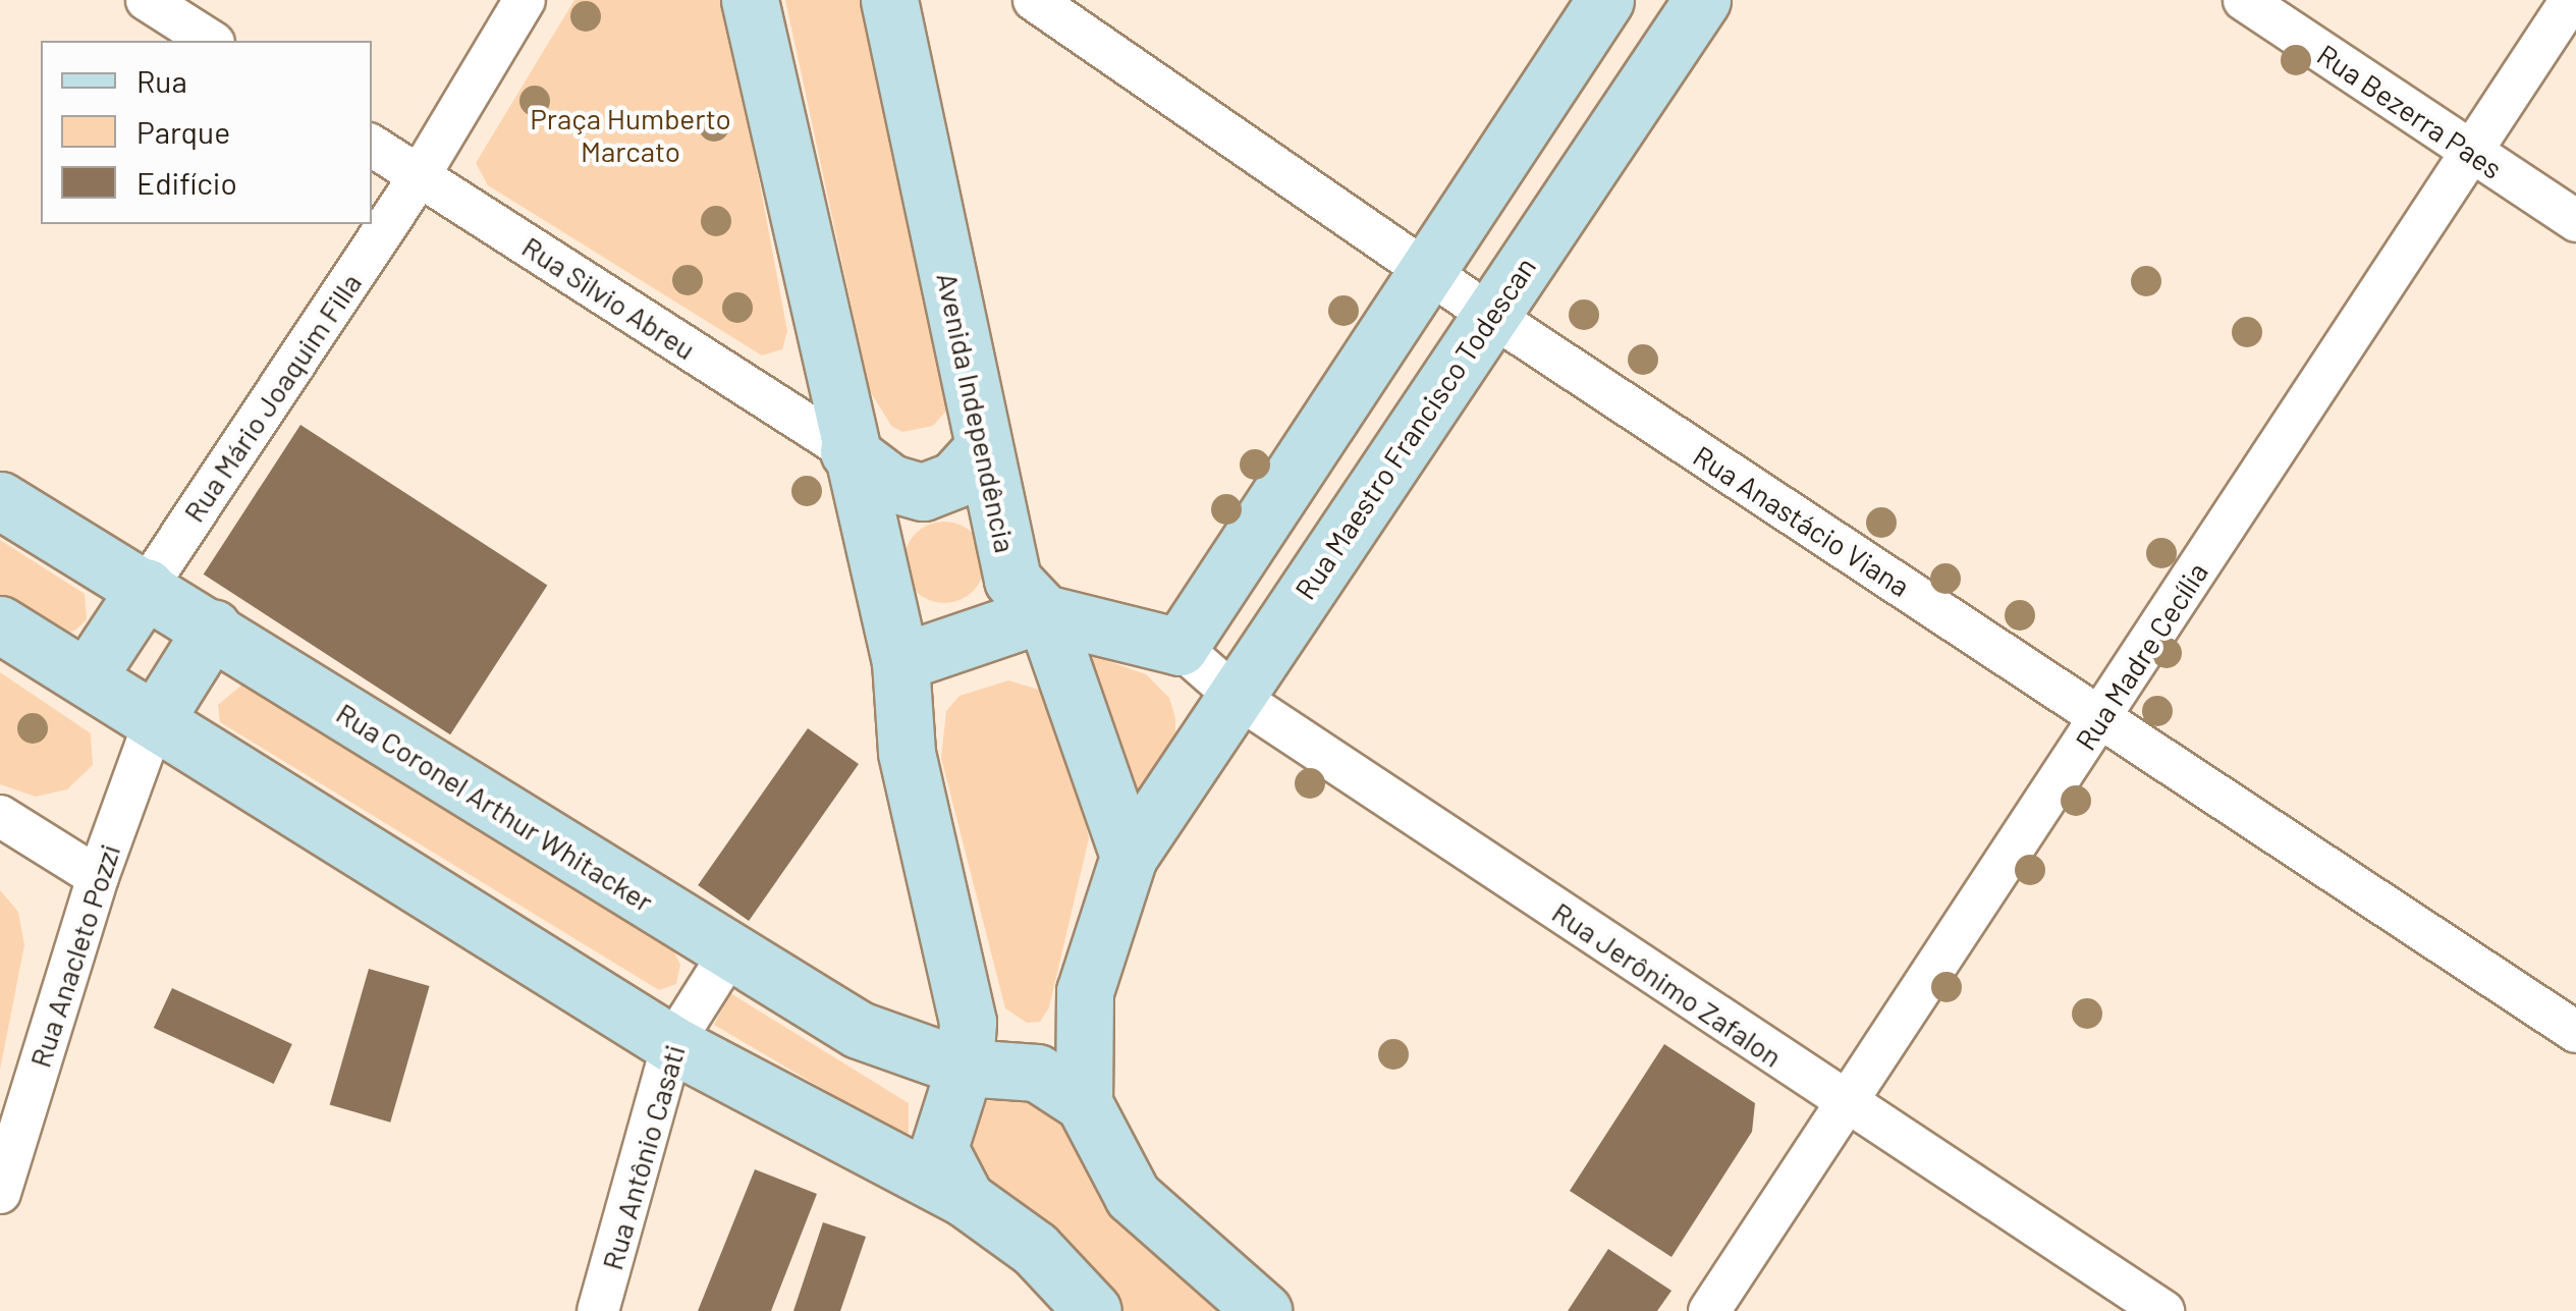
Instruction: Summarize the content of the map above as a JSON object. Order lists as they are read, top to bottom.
{
  "streets": {
    "main road": ["Avenida Independência", "Rua Maestro Francisco Todescan", "Rua Coronel Arthur Whitacker"],
    "street": [
      "Rua Bezerra Paes",
      "Rua Silvio Abreu",
      "Rua Mário Joaquim Filla",
      "Rua Anastácio Viana",
      "Rua Madre Cecília",
      "Rua Anacleto Pozzi",
      "Rua Jerônimo Zafalon",
      "Rua Antônio Casati"
    ]
  },
  "crossings": [
    ["Rua Bezerra Paes", "Rua Madre Cecília"],
    ["Rua Silvio Abreu", "Rua Mário Joaquim Filla"],
    ["Rua Mário Joaquim Filla", "Rua Coronel Arthur Whitacker"],
    ["Avenida Independência", "Rua Maestro Francisco Todescan"],
    ["Rua Maestro Francisco Todescan", "Rua Anastácio Viana"],
    ["Rua Maestro Francisco Todescan", "Rua Jerônimo Zafalon"],
    ["Rua Anastácio Viana", "Rua Madre Cecília"],
    ["Rua Madre Cecília", "Rua Jerônimo Zafalon"],
    ["Rua Coronel Arthur Whitacker", "Rua Antônio Casati"]
  ],
  "parks": ["Praça Humberto Marcato"],
  "legend": ["Rua", "Parque", "Edifício"]
}
